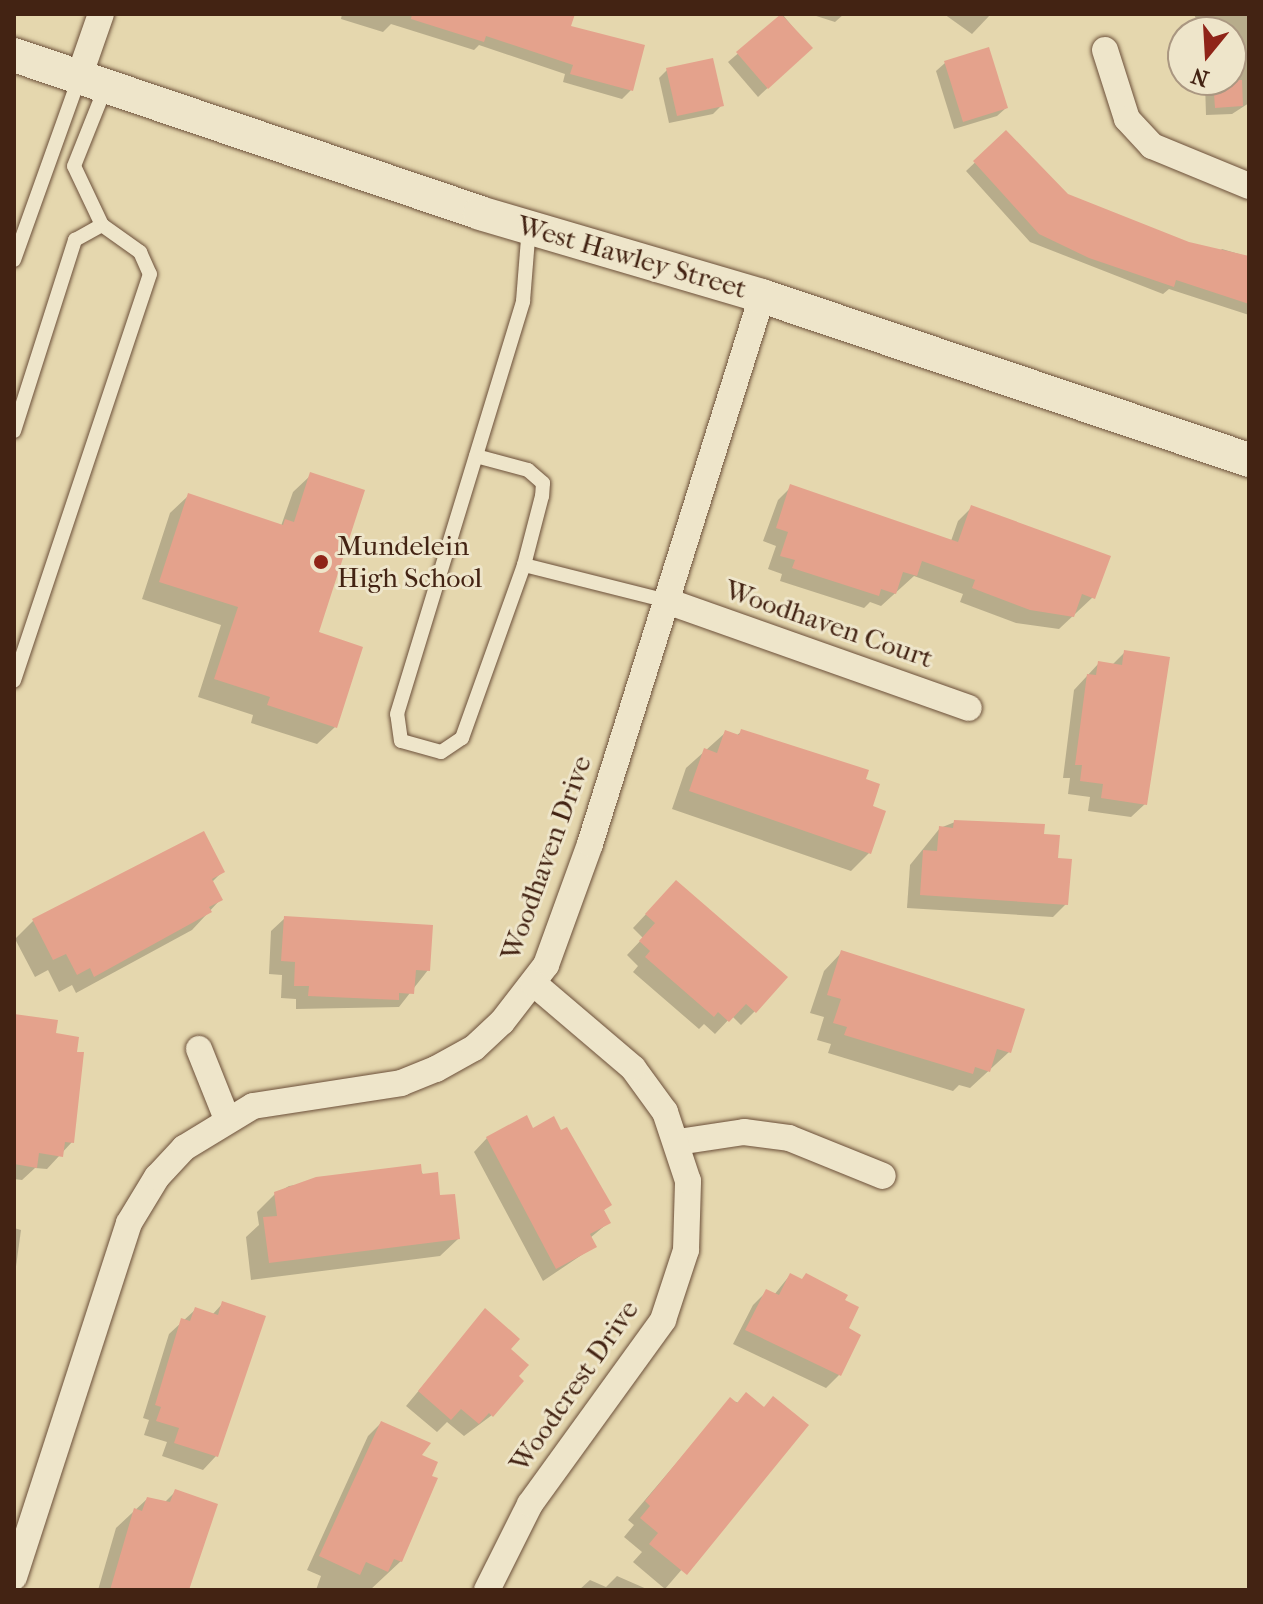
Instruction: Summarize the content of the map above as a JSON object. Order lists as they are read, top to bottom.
{
  "streets": {
    "street": [
      "West Hawley Street",
      "Woodhaven Court",
      "Woodhaven Drive",
      "Woodcrest Drive"
    ]
  },
  "crossings": [
    ["West Hawley Street", "Woodhaven Drive"],
    ["Woodhaven Court", "Woodhaven Drive"],
    ["Woodhaven Drive", "Woodcrest Drive"]
  ],
  "places": ["Mundelein High School"],
  "north": "bottom"
}
